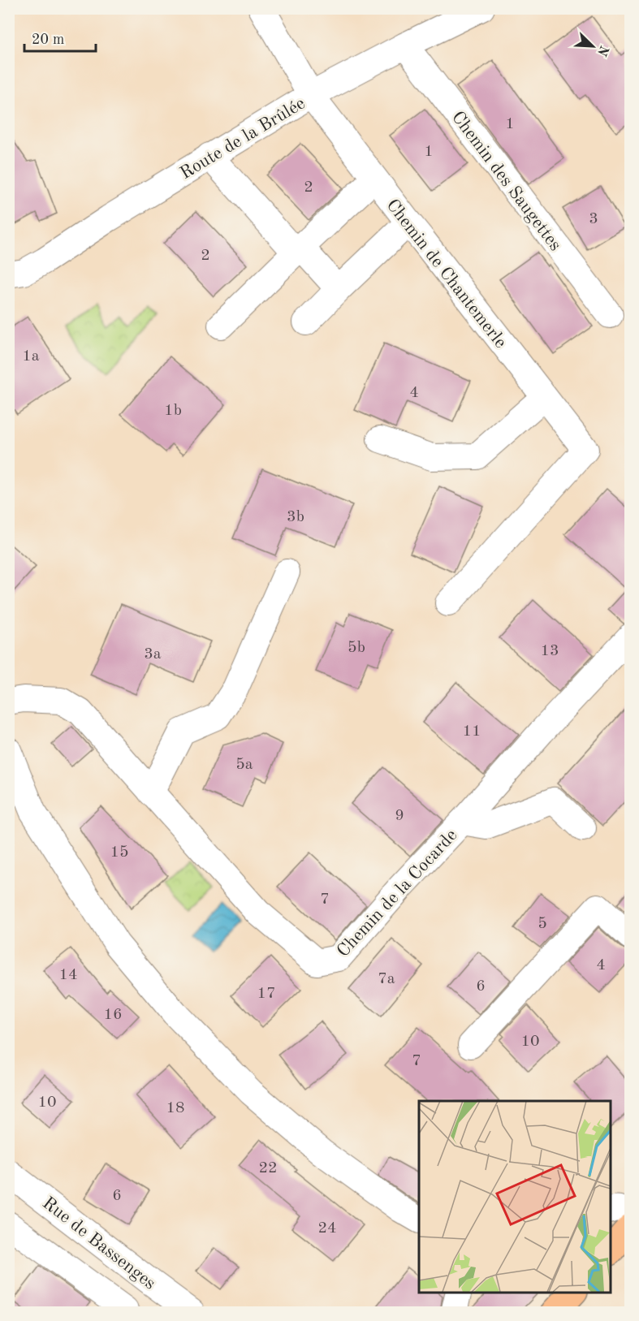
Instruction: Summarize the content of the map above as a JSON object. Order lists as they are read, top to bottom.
{
  "streets": {
    "street": [
      "Route de la Brûlée",
      "Chemin des Saugettes",
      "Chemin de Chantemerle",
      "Chemin de la Cocarde",
      "Rue de Bassenges"
    ]
  },
  "crossings": [
    ["Route de la Brûlée", "Chemin des Saugettes"],
    ["Route de la Brûlée", "Chemin de Chantemerle"]
  ],
  "house_numbers": [
    "1",
    "1",
    "2",
    "3",
    "2",
    "1a",
    "4",
    "1b",
    "3b",
    "5b",
    "13",
    "3a",
    "11",
    "5a",
    "9",
    "15",
    "7",
    "5",
    "4",
    "14",
    "7a",
    "6",
    "17",
    "16",
    "10",
    "7",
    "10",
    "18",
    "22",
    "6",
    "24"
  ],
  "scale_bar": "20 m",
  "north": "bottom right"
}
